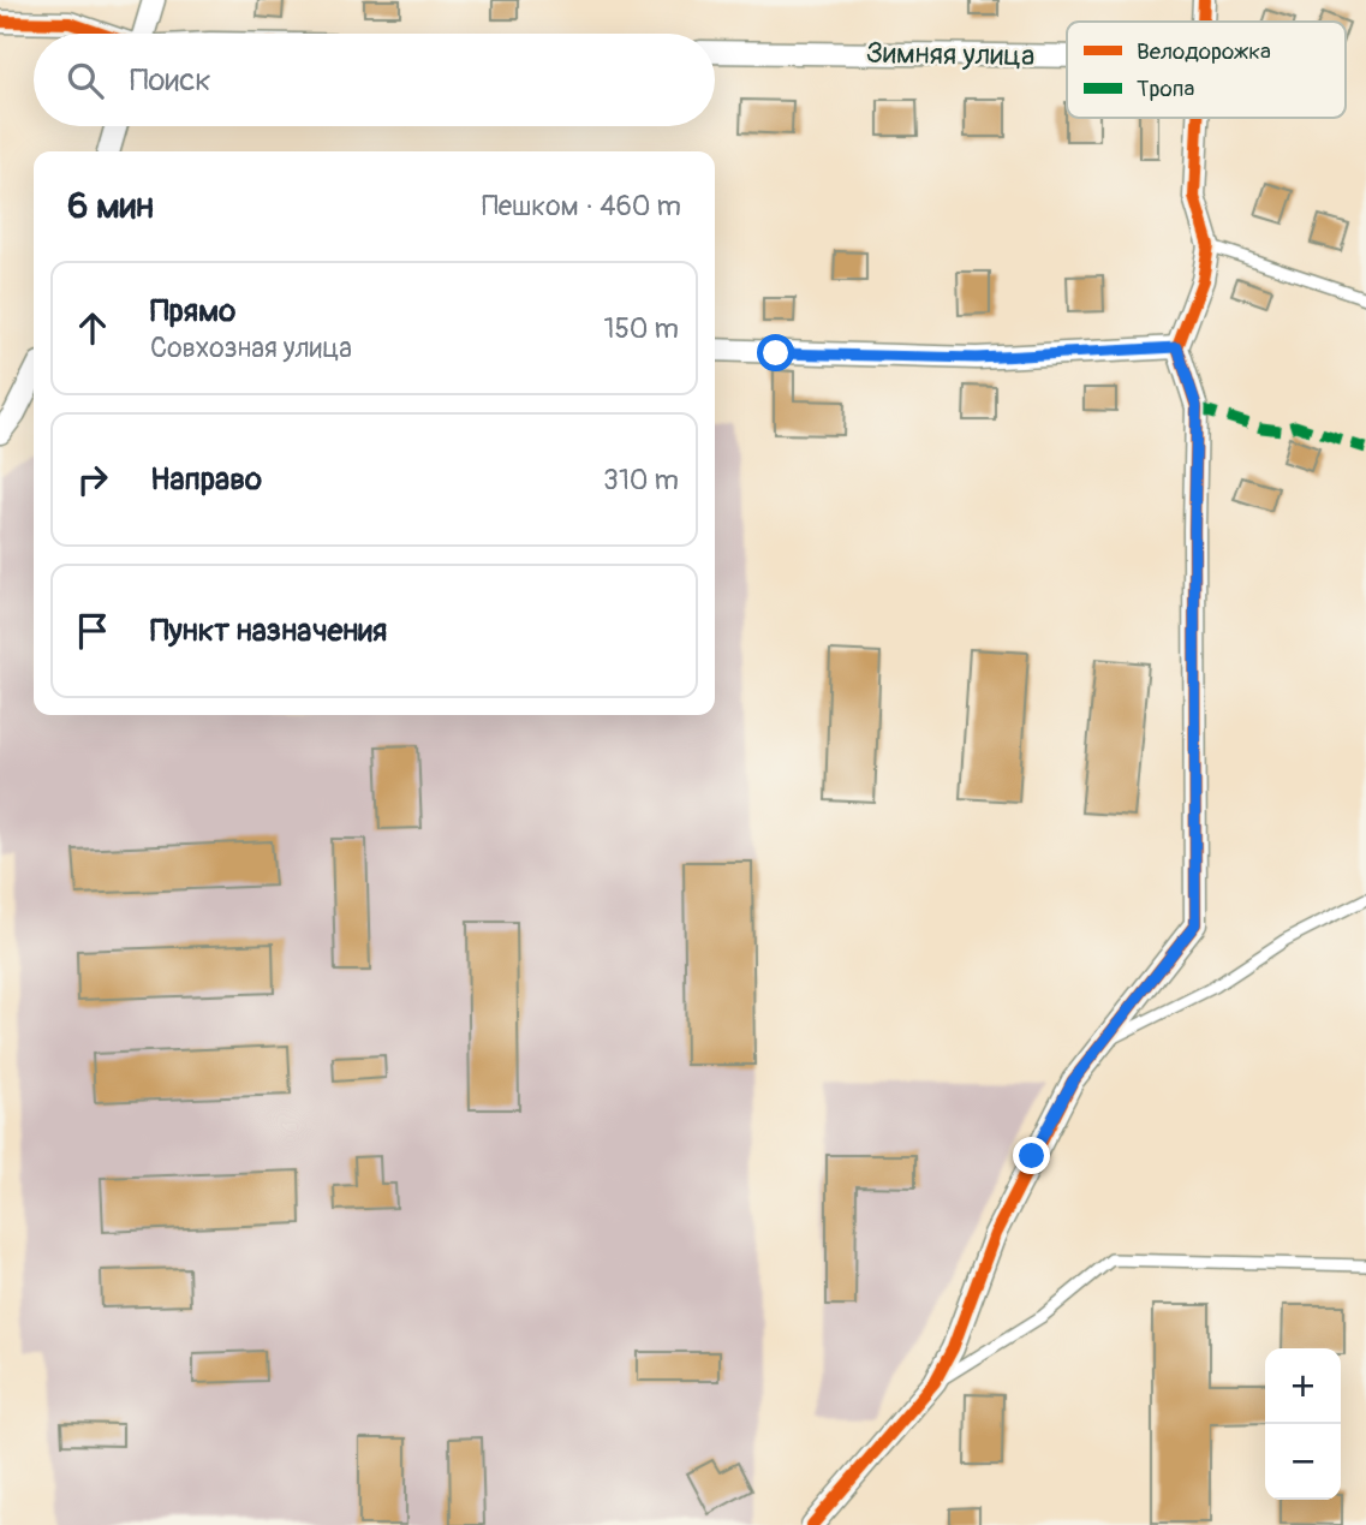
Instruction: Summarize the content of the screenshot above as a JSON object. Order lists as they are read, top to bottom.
{
  "streets": {
    "street": ["Зимняя улица"]
  },
  "legend": ["Велодорожка", "Тропа"],
  "page": {
    "search": "Поиск",
    "heading": ["6 мин", "Пешком · 460 m"],
    "list": [
      ["Прямо", "Совхозная улица", "150 m"],
      ["Направо", "310 m"],
      "Пункт назначения"
    ],
    "map_buttons": ["+", "−"]
  }
}
